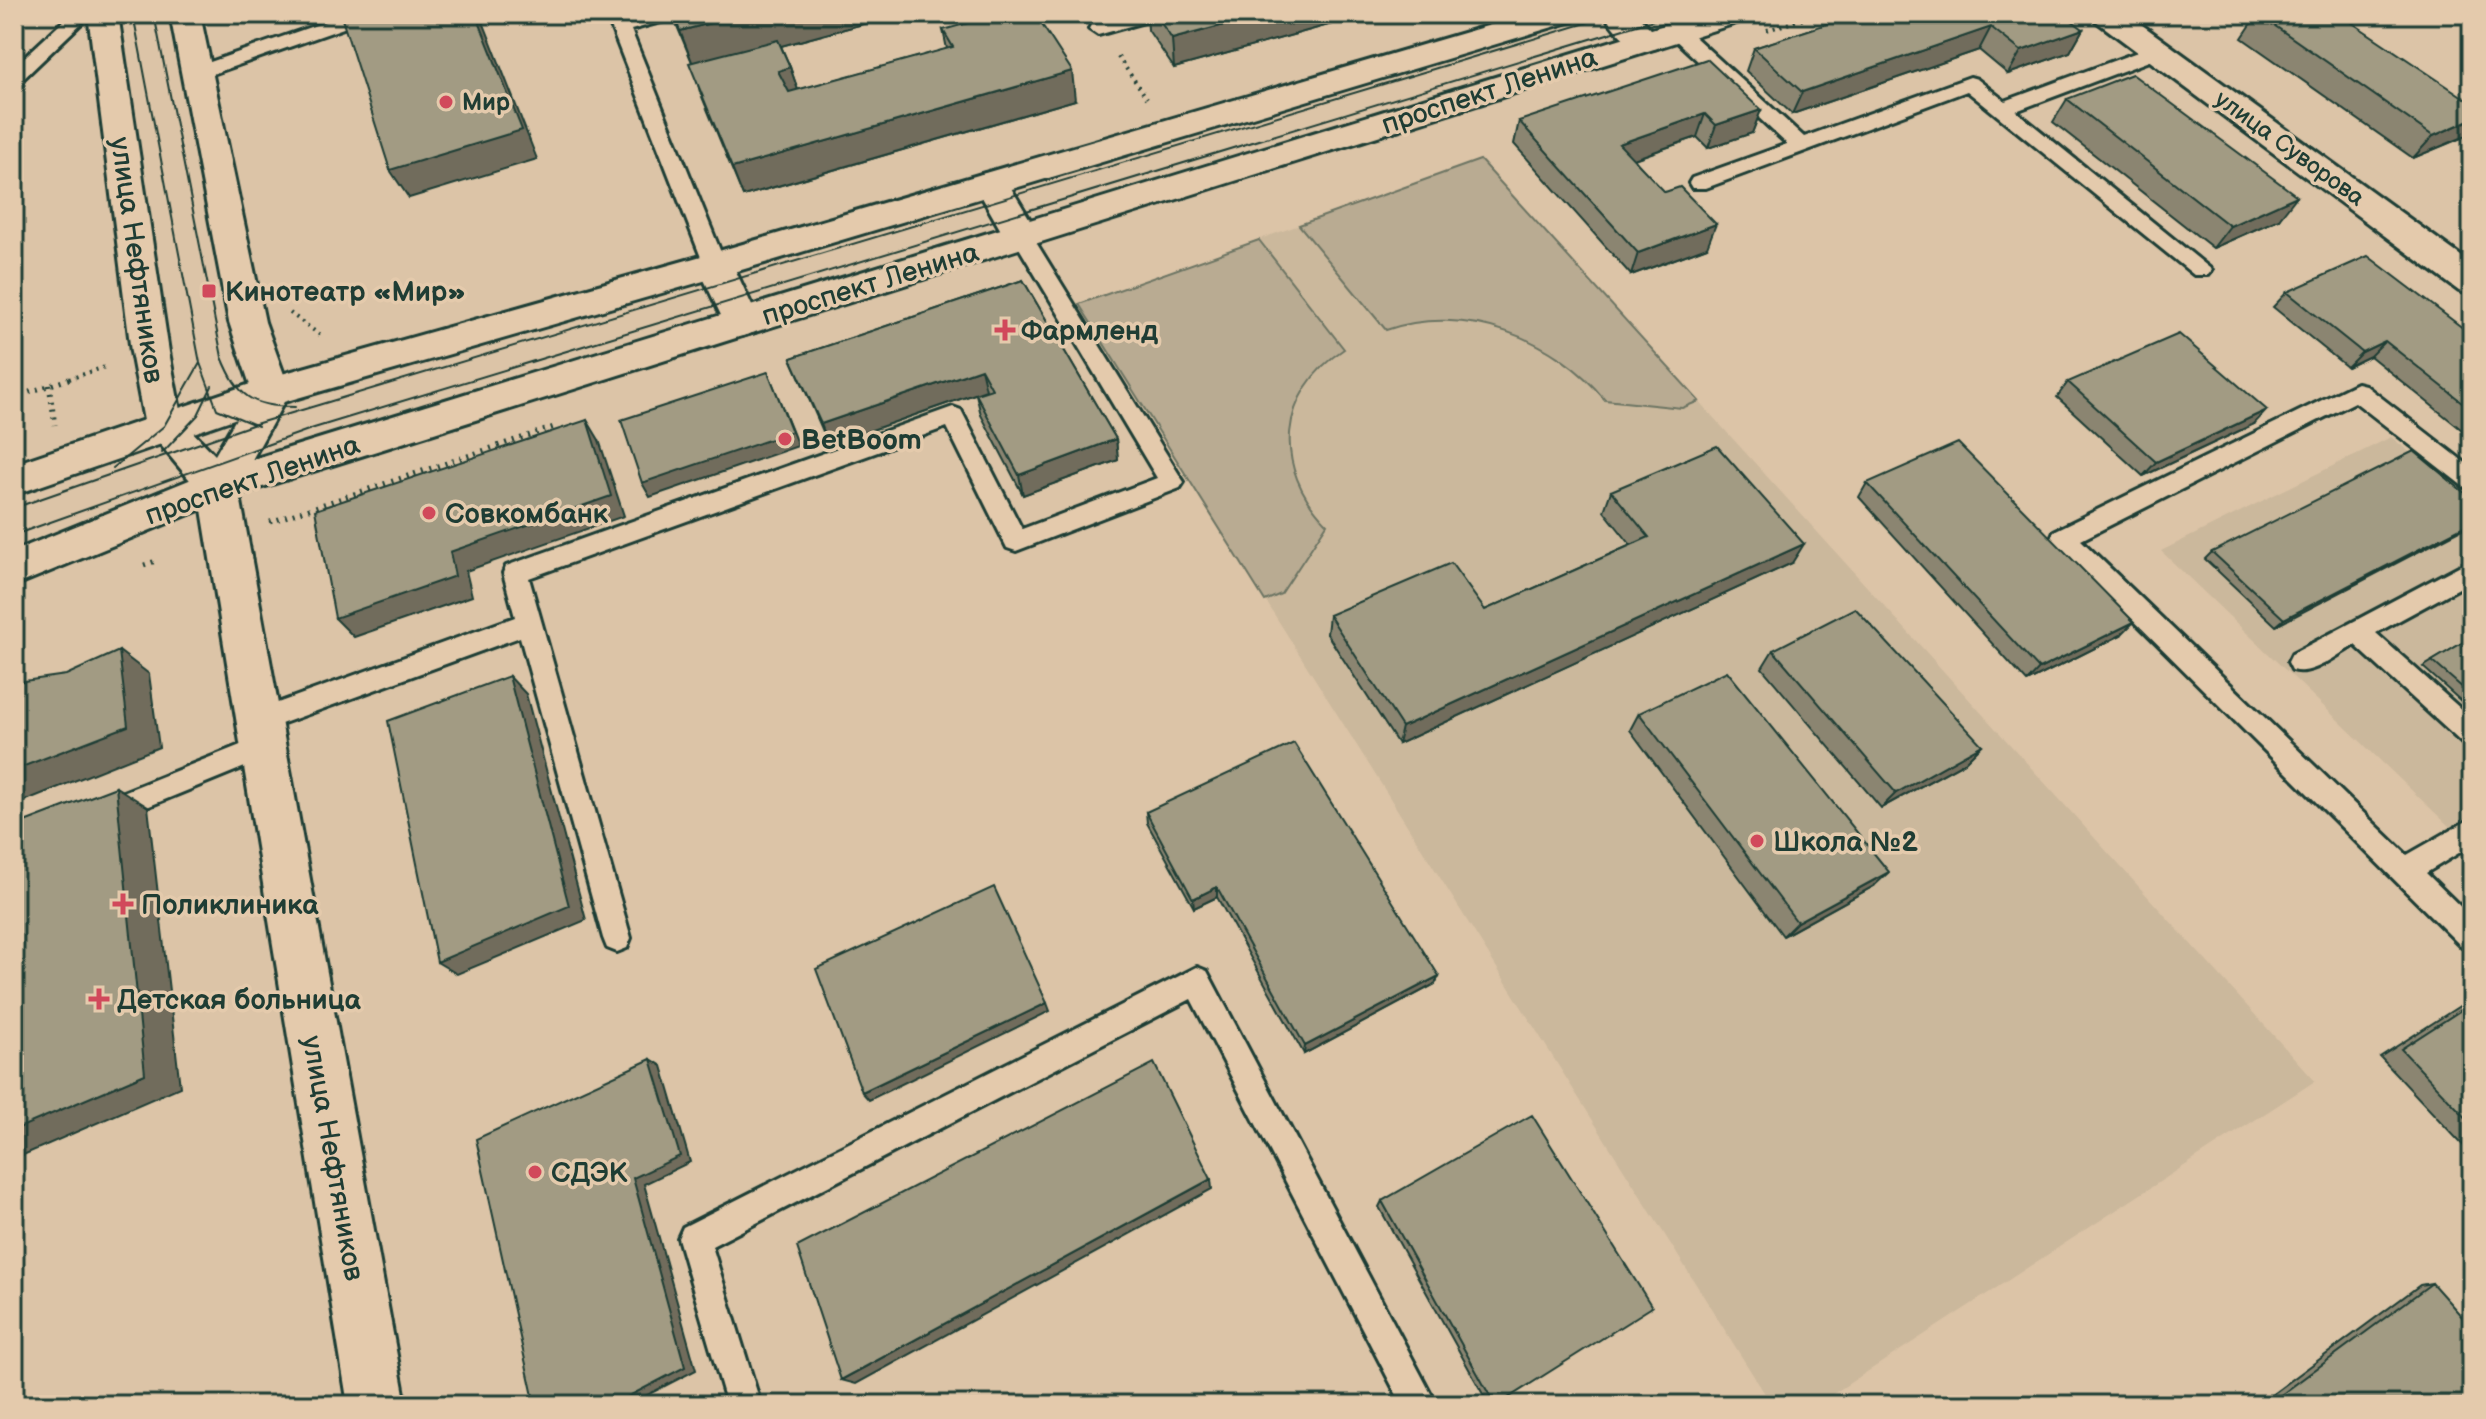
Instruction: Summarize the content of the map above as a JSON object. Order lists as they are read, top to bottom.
{
  "streets": {
    "main road": ["проспект Ленина", "улица Суворова", "улица Нефтяников"]
  },
  "crossings": [
    ["проспект Ленина", "улица Нефтяников"]
  ],
  "places": {
    "other": [
      "Мир",
      "BetBoom",
      "Совкомбанк",
      "Школа №2",
      "СДЭК"
    ],
    "transit": ["Кинотеатр «Мир»"],
    "health": ["Фармленд", "Поликлиника", "Детская больница"]
  }
}
